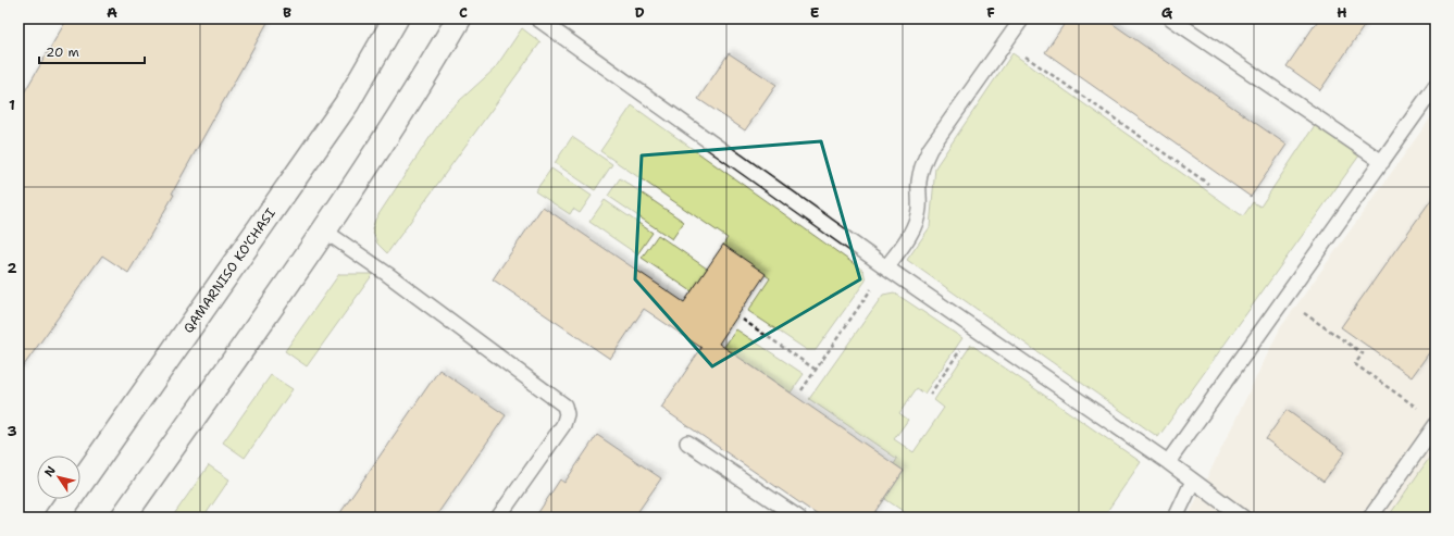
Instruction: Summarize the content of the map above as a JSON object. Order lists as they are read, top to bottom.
{
  "streets": {
    "main road": ["QAMARNISO KO'CHASI"]
  },
  "scale_bar": "20 m",
  "north": "top left",
  "grid": {
    "columns": [
      "A",
      "B",
      "C",
      "D",
      "E",
      "F",
      "G",
      "H"
    ],
    "rows": ["1", "2", "3"]
  }
}
